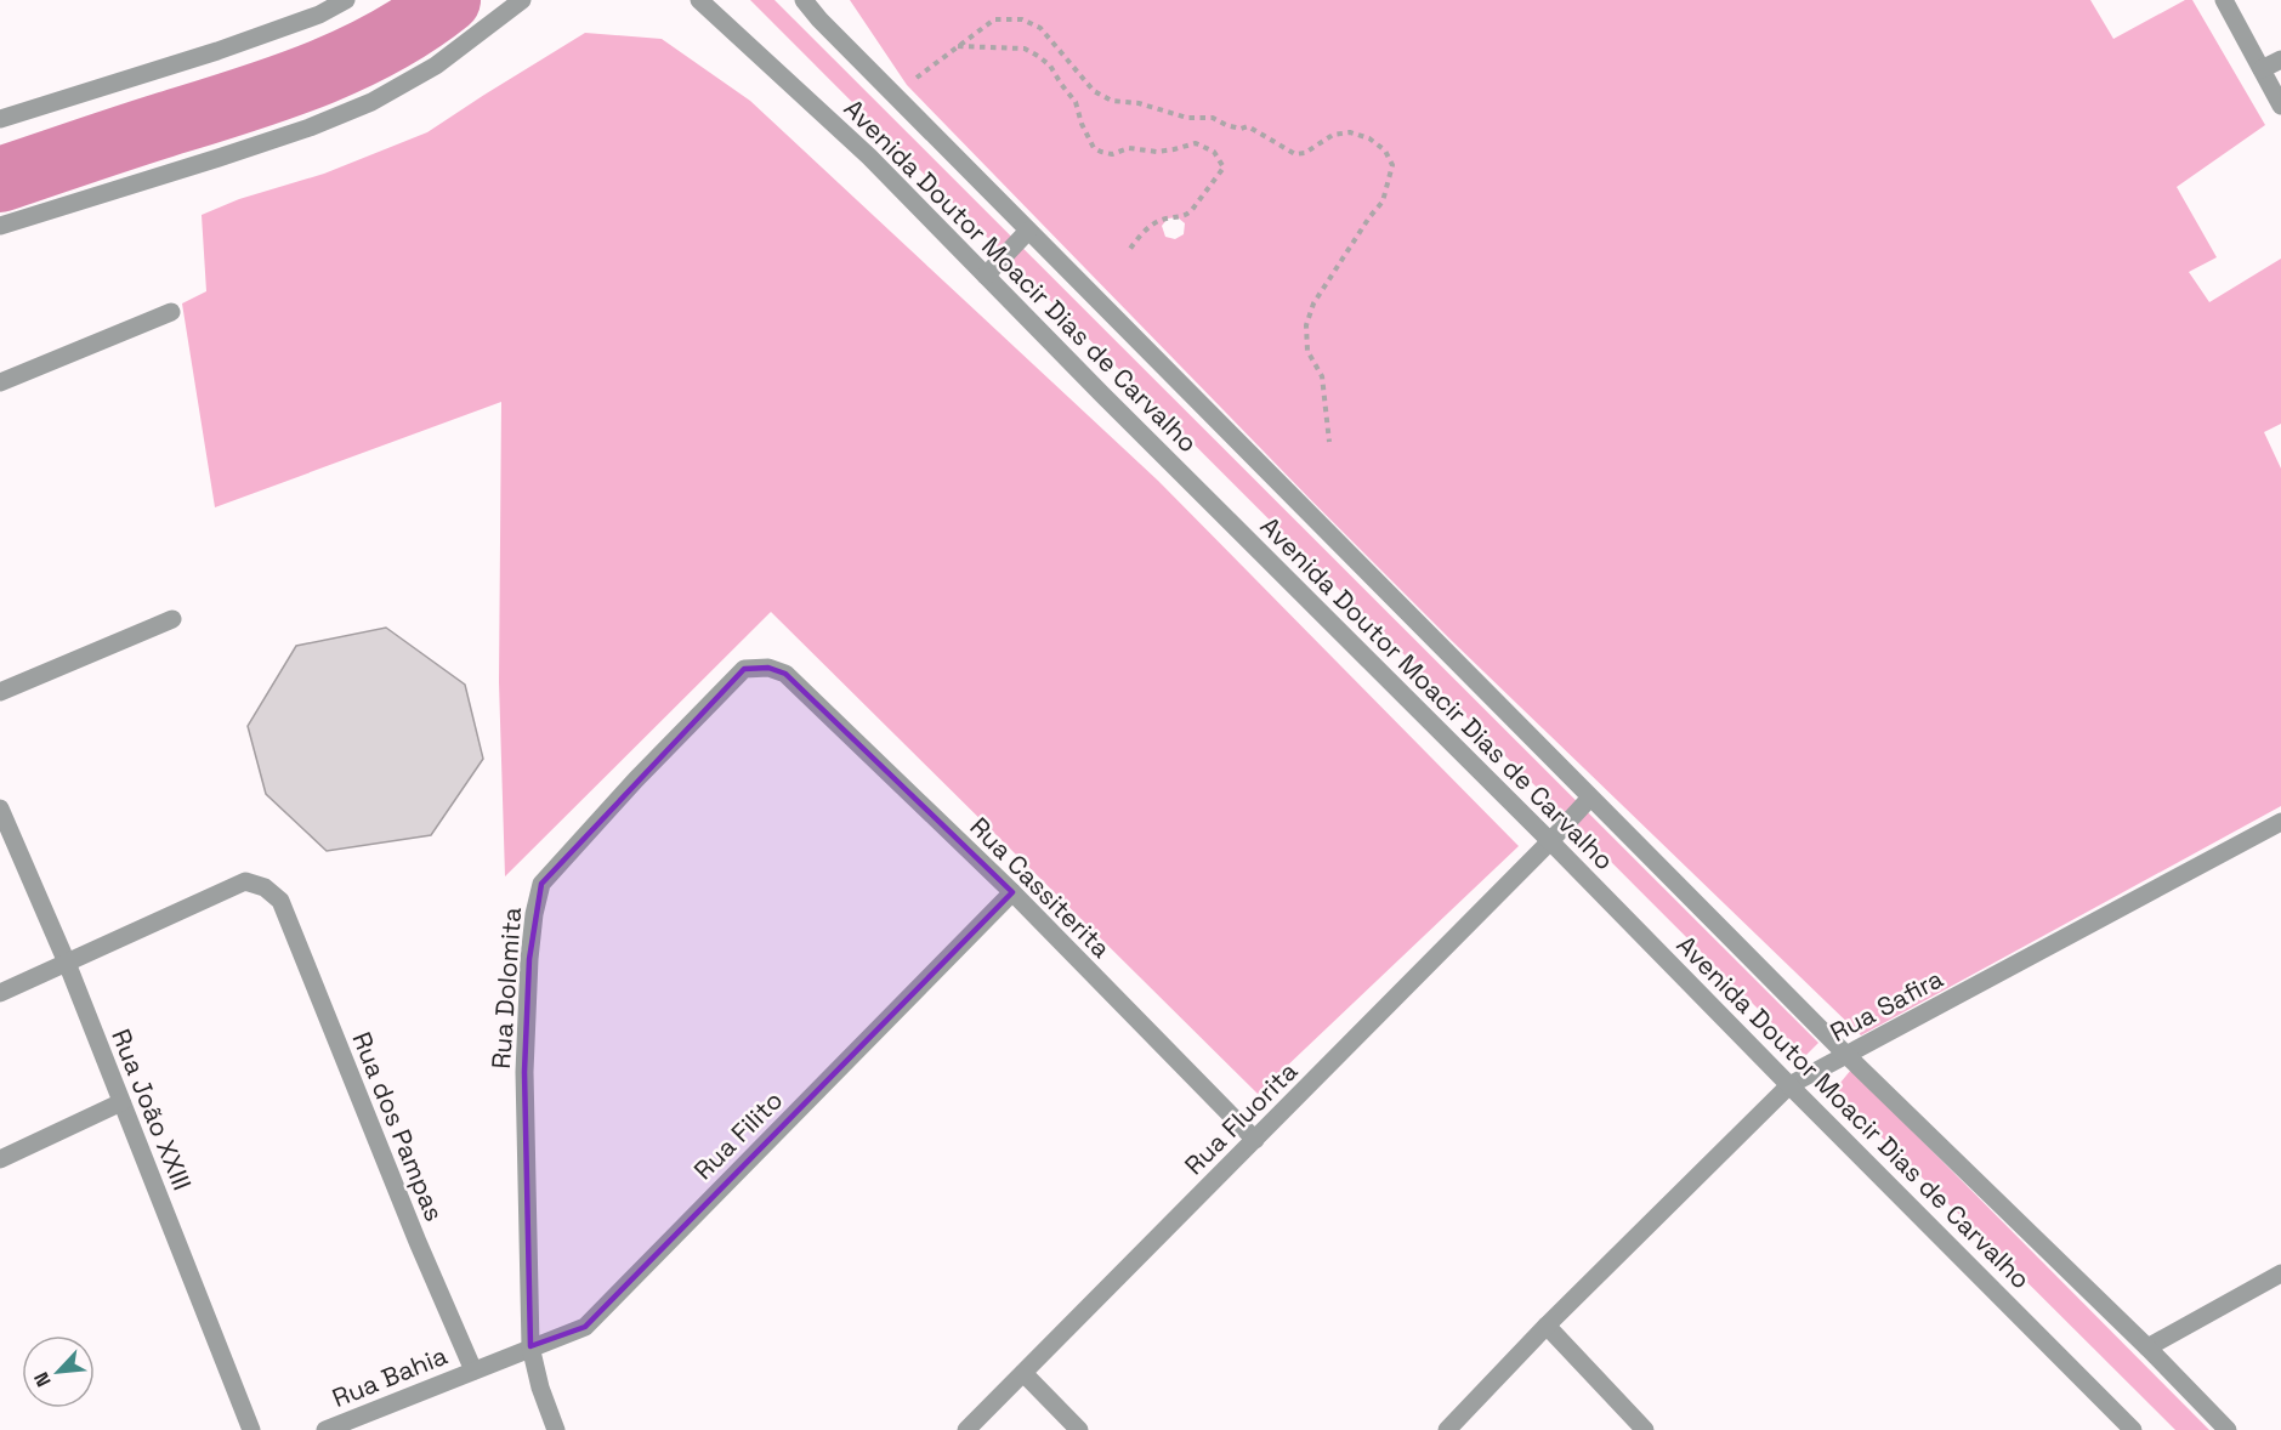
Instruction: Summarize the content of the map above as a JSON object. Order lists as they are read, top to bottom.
{
  "streets": {
    "street": [
      "Avenida Doutor Moacir Dias de Carvalho",
      "Rua Cassiterita",
      "Rua Dolomita",
      "Rua Safira",
      "Rua João XXlll",
      "Rua Fluorita",
      "Rua dos Pampas",
      "Rua Filito",
      "Rua Bahia"
    ]
  },
  "crossings": [
    ["Avenida Doutor Moacir Dias de Carvalho", "Rua Safira"],
    ["Avenida Doutor Moacir Dias de Carvalho", "Rua Fluorita"],
    ["Rua Cassiterita", "Rua Dolomita"],
    ["Rua Cassiterita", "Rua Fluorita"],
    ["Rua Cassiterita", "Rua Filito"],
    ["Rua Dolomita", "Rua Filito"],
    ["Rua João XXlll", "Rua dos Pampas"],
    ["Rua dos Pampas", "Rua Filito"],
    ["Rua dos Pampas", "Rua Bahia"],
    ["Rua Filito", "Rua Bahia"]
  ],
  "north": "bottom left"
}
